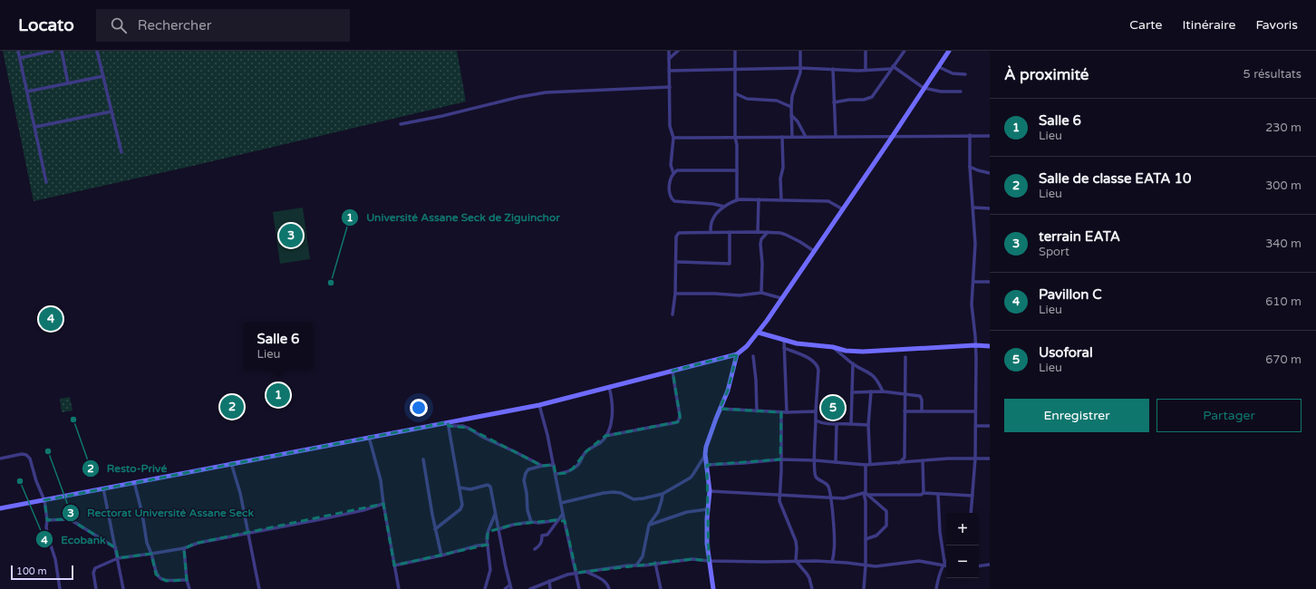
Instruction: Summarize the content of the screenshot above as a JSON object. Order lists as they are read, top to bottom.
{
  "places": [
    "Université Assane Seck de Ziguinchor",
    "Resto-Privé",
    "Rectorat Université Assane Seck",
    "Ecobank"
  ],
  "scale_bar": "100 m",
  "page": {
    "header": "Locato",
    "search": "Rechercher",
    "nav": ["Carte", "Itinéraire", "Favoris"],
    "heading": ["À proximité", "5 résultats"],
    "list": [
      {
        "mark": "1",
        "name": "Salle 6",
        "note": "Lieu",
        "value": "230 m"
      },
      {
        "mark": "2",
        "name": "Salle de classe EATA 10",
        "note": "Lieu",
        "value": "300 m"
      },
      {
        "mark": "3",
        "name": "terrain EATA",
        "note": "Sport",
        "value": "340 m"
      },
      {
        "mark": "4",
        "name": "Pavillon C",
        "note": "Lieu",
        "value": "610 m"
      },
      {
        "mark": "5",
        "name": "Usoforal",
        "note": "Lieu",
        "value": "670 m"
      }
    ],
    "pins": [
      "3",
      "4",
      "1",
      "2",
      "5"
    ],
    "popup": ["Salle 6", "Lieu"],
    "buttons": ["Enregistrer", "Partager"],
    "map_buttons": ["+", "−"],
    "scale": "100 m"
  }
}
